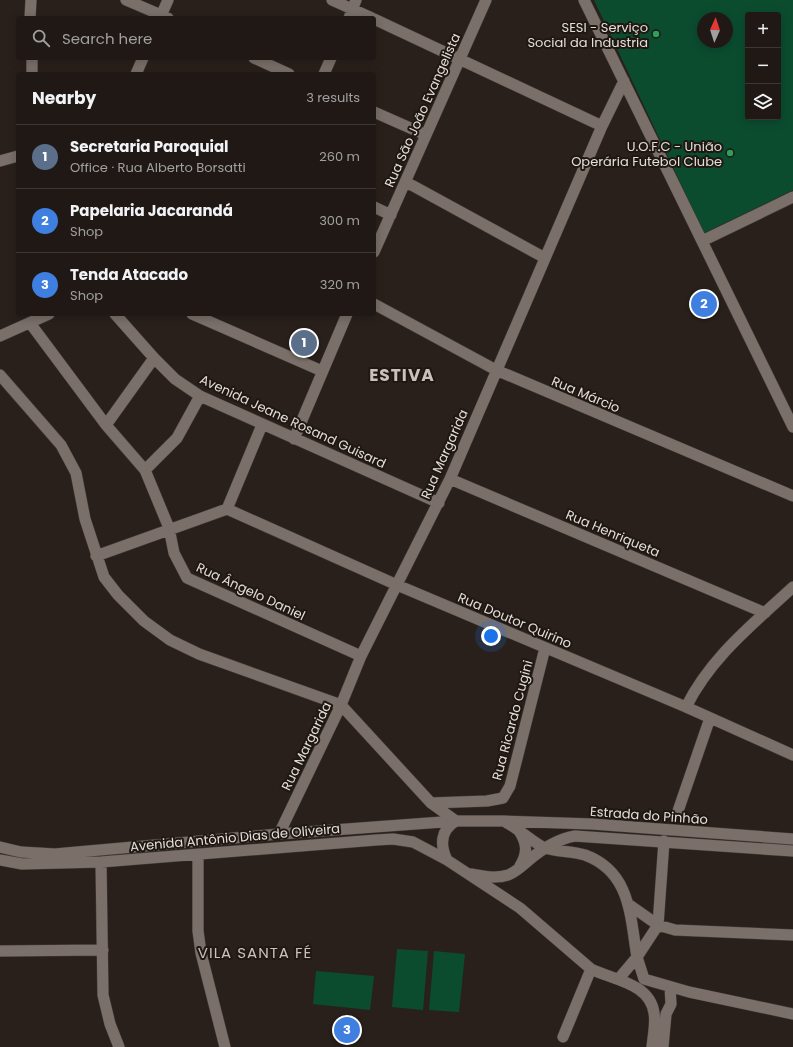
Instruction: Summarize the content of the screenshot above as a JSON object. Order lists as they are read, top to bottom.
{
  "streets": {
    "street": [
      "Rua São João Evangelista",
      "Rua Márcio",
      "Avenida Jeane Rosand Guisard",
      "Rua Margarida",
      "Rua Henriqueta",
      "Rua Ângelo Daniel",
      "Rua Doutor Quirino",
      "Rua Ricardo Cugini",
      "Estrada do Pinhão",
      "Avenida Antônio Dias de Oliveira"
    ]
  },
  "crossings": [
    ["Rua Márcio", "Rua Margarida"],
    ["Avenida Jeane Rosand Guisard", "Rua Margarida"],
    ["Rua Margarida", "Rua Henriqueta"],
    ["Rua Margarida", "Rua Ângelo Daniel"],
    ["Rua Margarida", "Rua Doutor Quirino"],
    ["Rua Margarida", "Estrada do Pinhão"],
    ["Rua Doutor Quirino", "Rua Ricardo Cugini"],
    ["Estrada do Pinhão", "Avenida Antônio Dias de Oliveira"]
  ],
  "districts": ["ESTIVA", "VILA SANTA FÉ"],
  "places": ["SESI - Serviço Social da Industria", "U.O.F.C - União Operária Futebol Clube"],
  "north": "top",
  "page": {
    "map_buttons": ["+", "−"],
    "search": "Search here",
    "heading": ["Nearby", "3 results"],
    "list": [
      {
        "mark": "1",
        "name": "Secretaria Paroquial",
        "note": "Office · Rua Alberto Borsatti",
        "value": "260 m"
      },
      {
        "mark": "2",
        "name": "Papelaria Jacarandá",
        "note": "Shop",
        "value": "300 m"
      },
      {
        "mark": "3",
        "name": "Tenda Atacado",
        "note": "Shop",
        "value": "320 m"
      }
    ],
    "pins": ["2", "1", "3"]
  }
}
